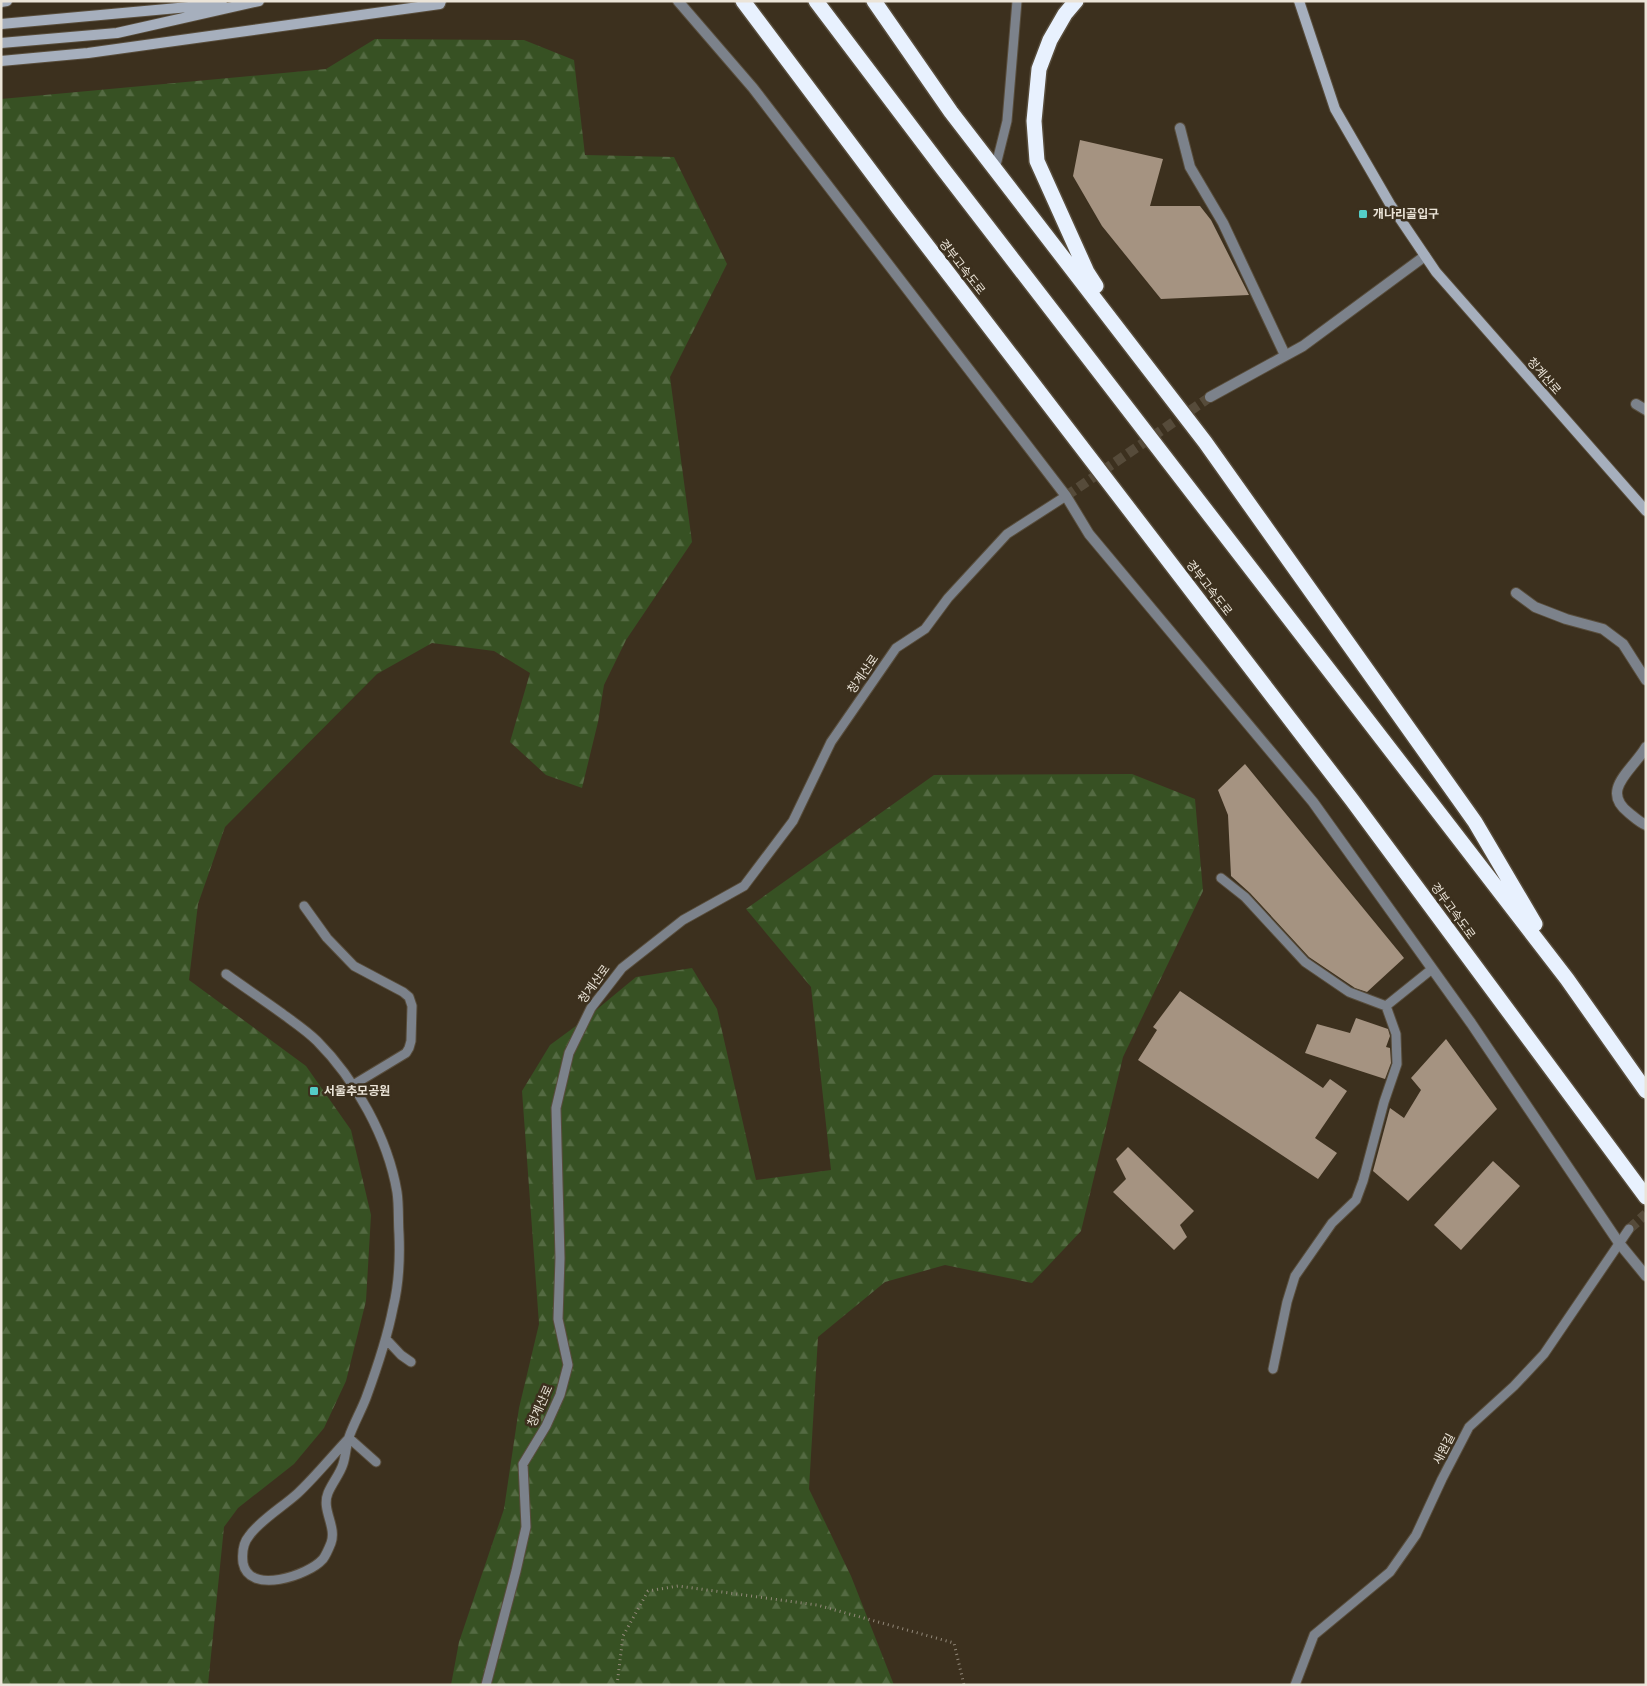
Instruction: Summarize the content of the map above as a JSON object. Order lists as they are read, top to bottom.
{
  "streets": {
    "highway": ["경부고속도로"],
    "main road": ["청계산로"],
    "lane": ["새원길"]
  },
  "places": {
    "transit": ["개나리골입구", "서울추모공원"]
  }
}
